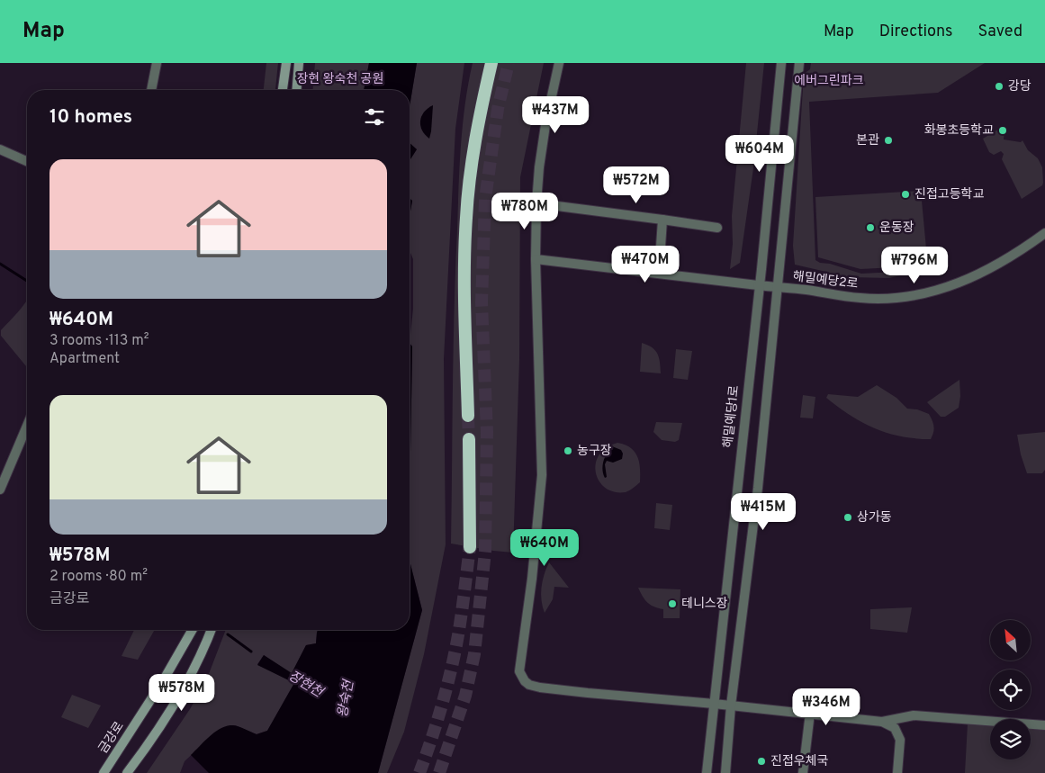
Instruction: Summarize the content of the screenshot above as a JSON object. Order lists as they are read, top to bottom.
{
  "streets": {
    "main road": ["금강로"],
    "street": ["해밀예당2로", "해밀예당1로"]
  },
  "crossings": [
    ["해밀예당2로", "해밀예당1로"]
  ],
  "water": ["장현천", "왕숙천"],
  "parks": ["장현 왕숙천 공원", "에버그린파크"],
  "places": [
    "강당",
    "화봉초등학교",
    "본관",
    "진접고등학교",
    "운동장",
    "농구장",
    "상가동",
    "테니스장",
    "진접우체국"
  ],
  "north": "top left",
  "page": {
    "header": "Map",
    "nav": ["Map", "Directions", "Saved"],
    "heading": "10 homes",
    "price": [
      "₩437M",
      "₩604M",
      "₩572M",
      "₩780M",
      "₩470M",
      "₩796M",
      "₩415M",
      "₩640M",
      "₩578M",
      "₩346M"
    ],
    "list": [
      {
        "name": "₩640M",
        "note": "3 rooms · 113 m² · Apartment"
      },
      {
        "name": "₩578M",
        "note": "2 rooms · 80 m² · 금강로"
      }
    ]
  }
}
